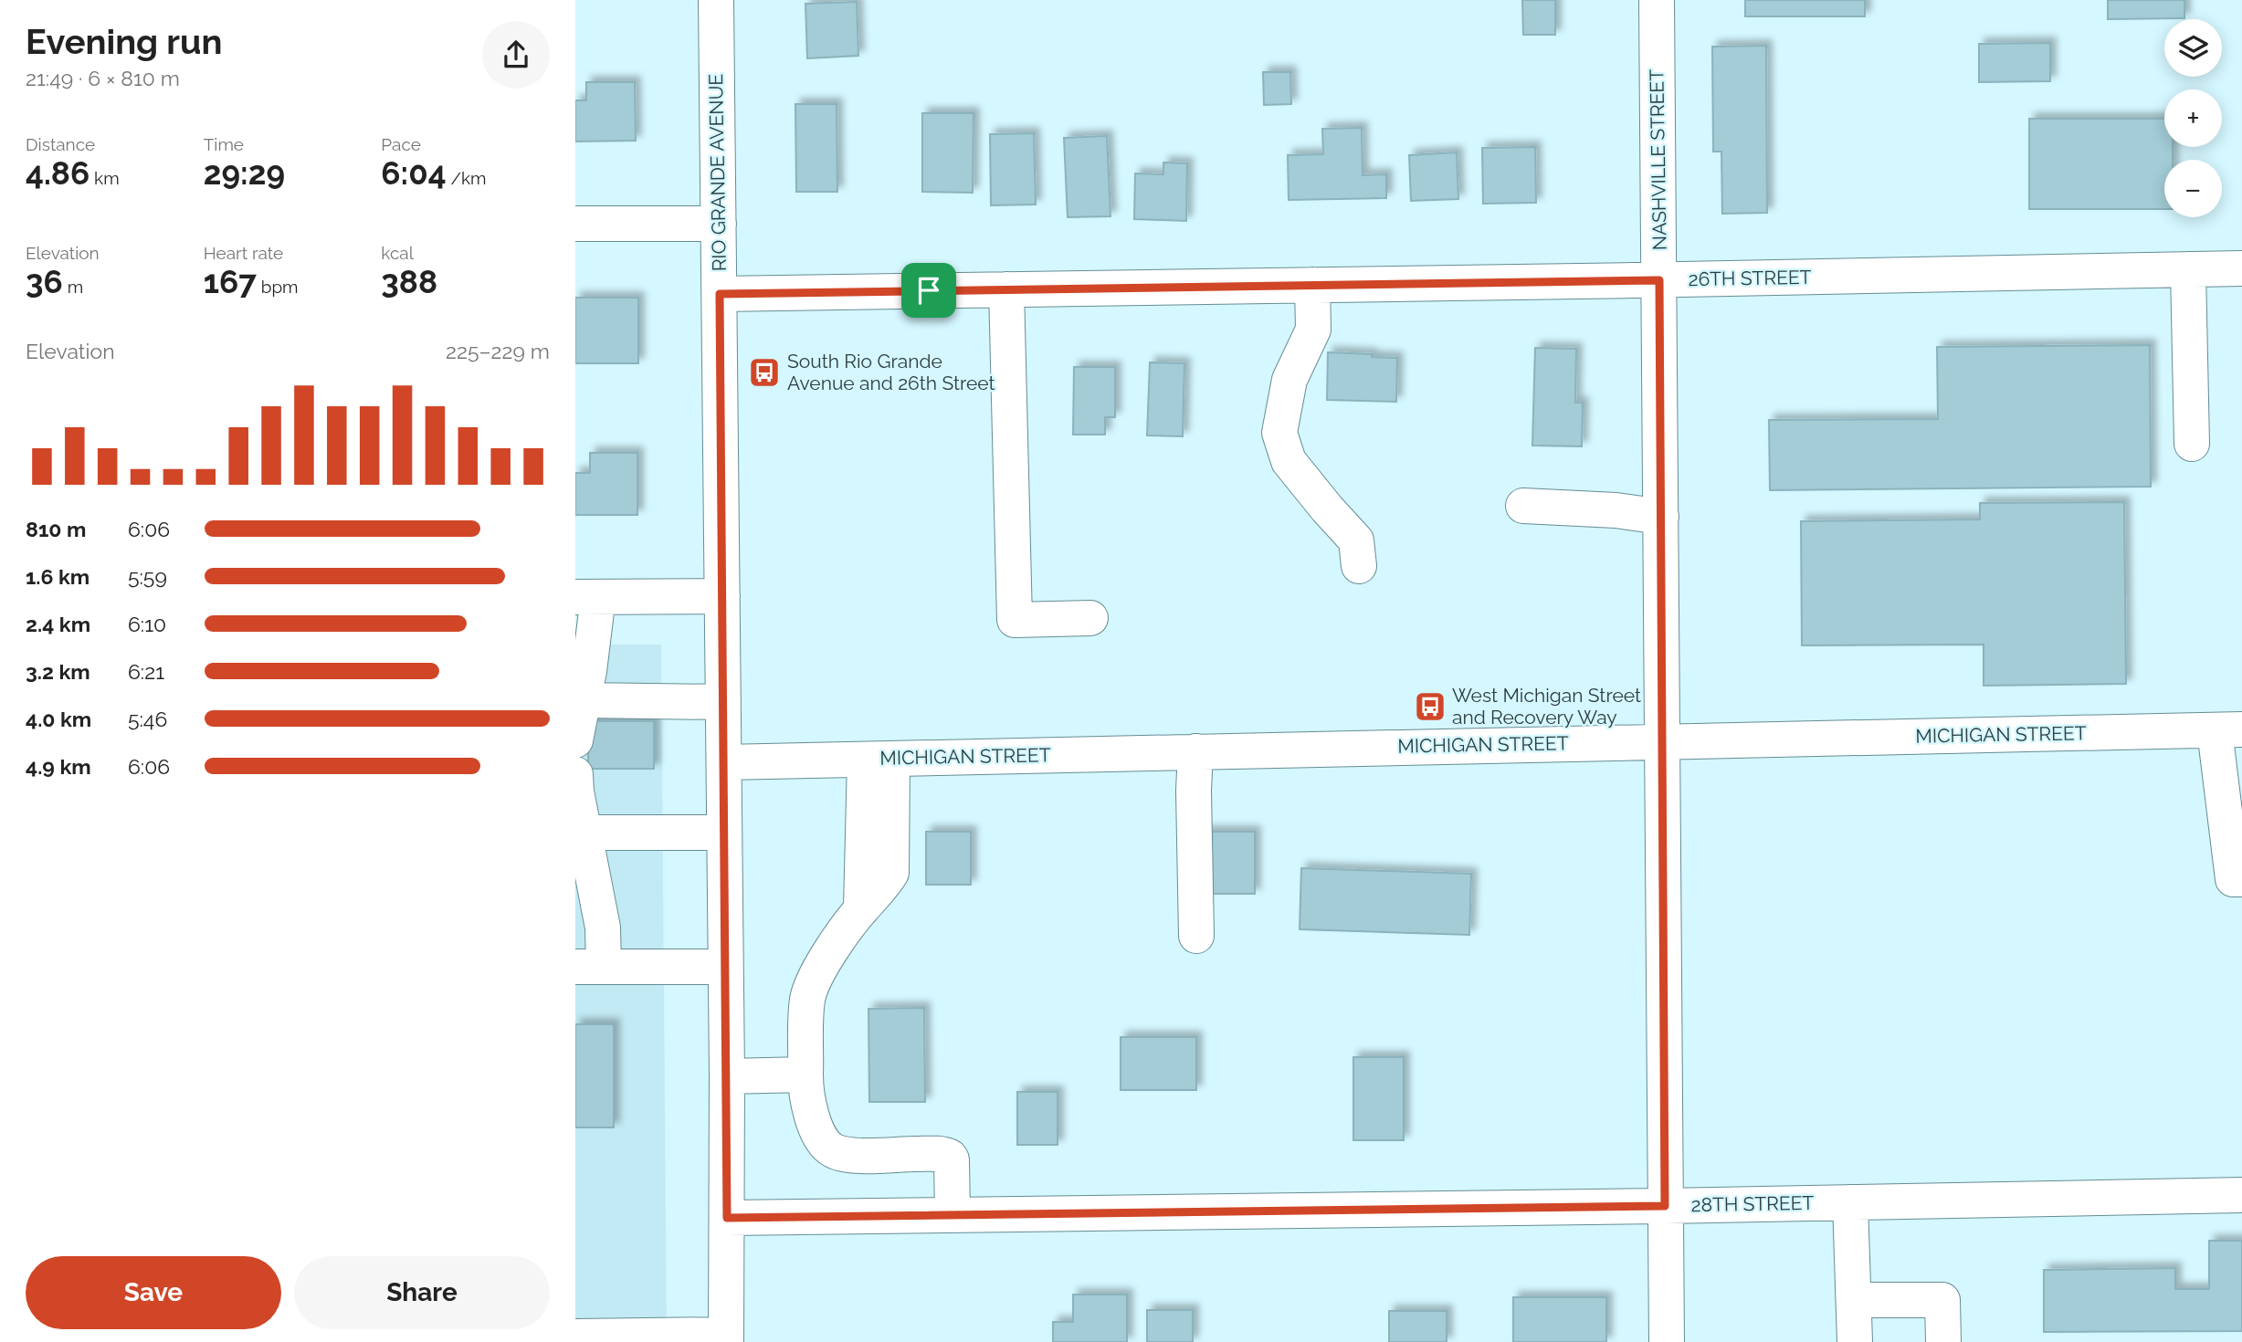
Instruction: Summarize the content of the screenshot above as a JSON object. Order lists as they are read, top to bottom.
{
  "streets": {
    "street": [
      "NASHVILLE STREET",
      "RIO GRANDE AVENUE",
      "26TH STREET",
      "MICHIGAN STREET",
      "28TH STREET"
    ]
  },
  "crossings": [
    ["NASHVILLE STREET", "26TH STREET"],
    ["NASHVILLE STREET", "MICHIGAN STREET"],
    ["NASHVILLE STREET", "28TH STREET"],
    ["RIO GRANDE AVENUE", "26TH STREET"],
    ["RIO GRANDE AVENUE", "MICHIGAN STREET"],
    ["RIO GRANDE AVENUE", "28TH STREET"]
  ],
  "places": {
    "bus stop": ["South Rio Grande Avenue and 26th Street", "West Michigan Street and Recovery Way"]
  },
  "page": {
    "heading": ["Evening run", "21:49 · 6 × 810 m"],
    "map_buttons": ["+", "−"],
    "stats": [
      ["Distance", "4.86 km"],
      ["Time", "29:29"],
      ["Pace", "6:04 /km"],
      ["Elevation", "36 m"],
      ["Heart rate", "167 bpm"],
      ["kcal", "388"]
    ],
    "chart": ["Elevation", "225–229 m"],
    "list": [
      {
        "name": "810 m",
        "note": "6:06"
      },
      {
        "name": "1.6 km",
        "note": "5:59"
      },
      {
        "name": "2.4 km",
        "note": "6:10"
      },
      {
        "name": "3.2 km",
        "note": "6:21"
      },
      {
        "name": "4.0 km",
        "note": "5:46"
      },
      {
        "name": "4.9 km",
        "note": "6:06"
      }
    ],
    "buttons": ["Save", "Share"]
  }
}
